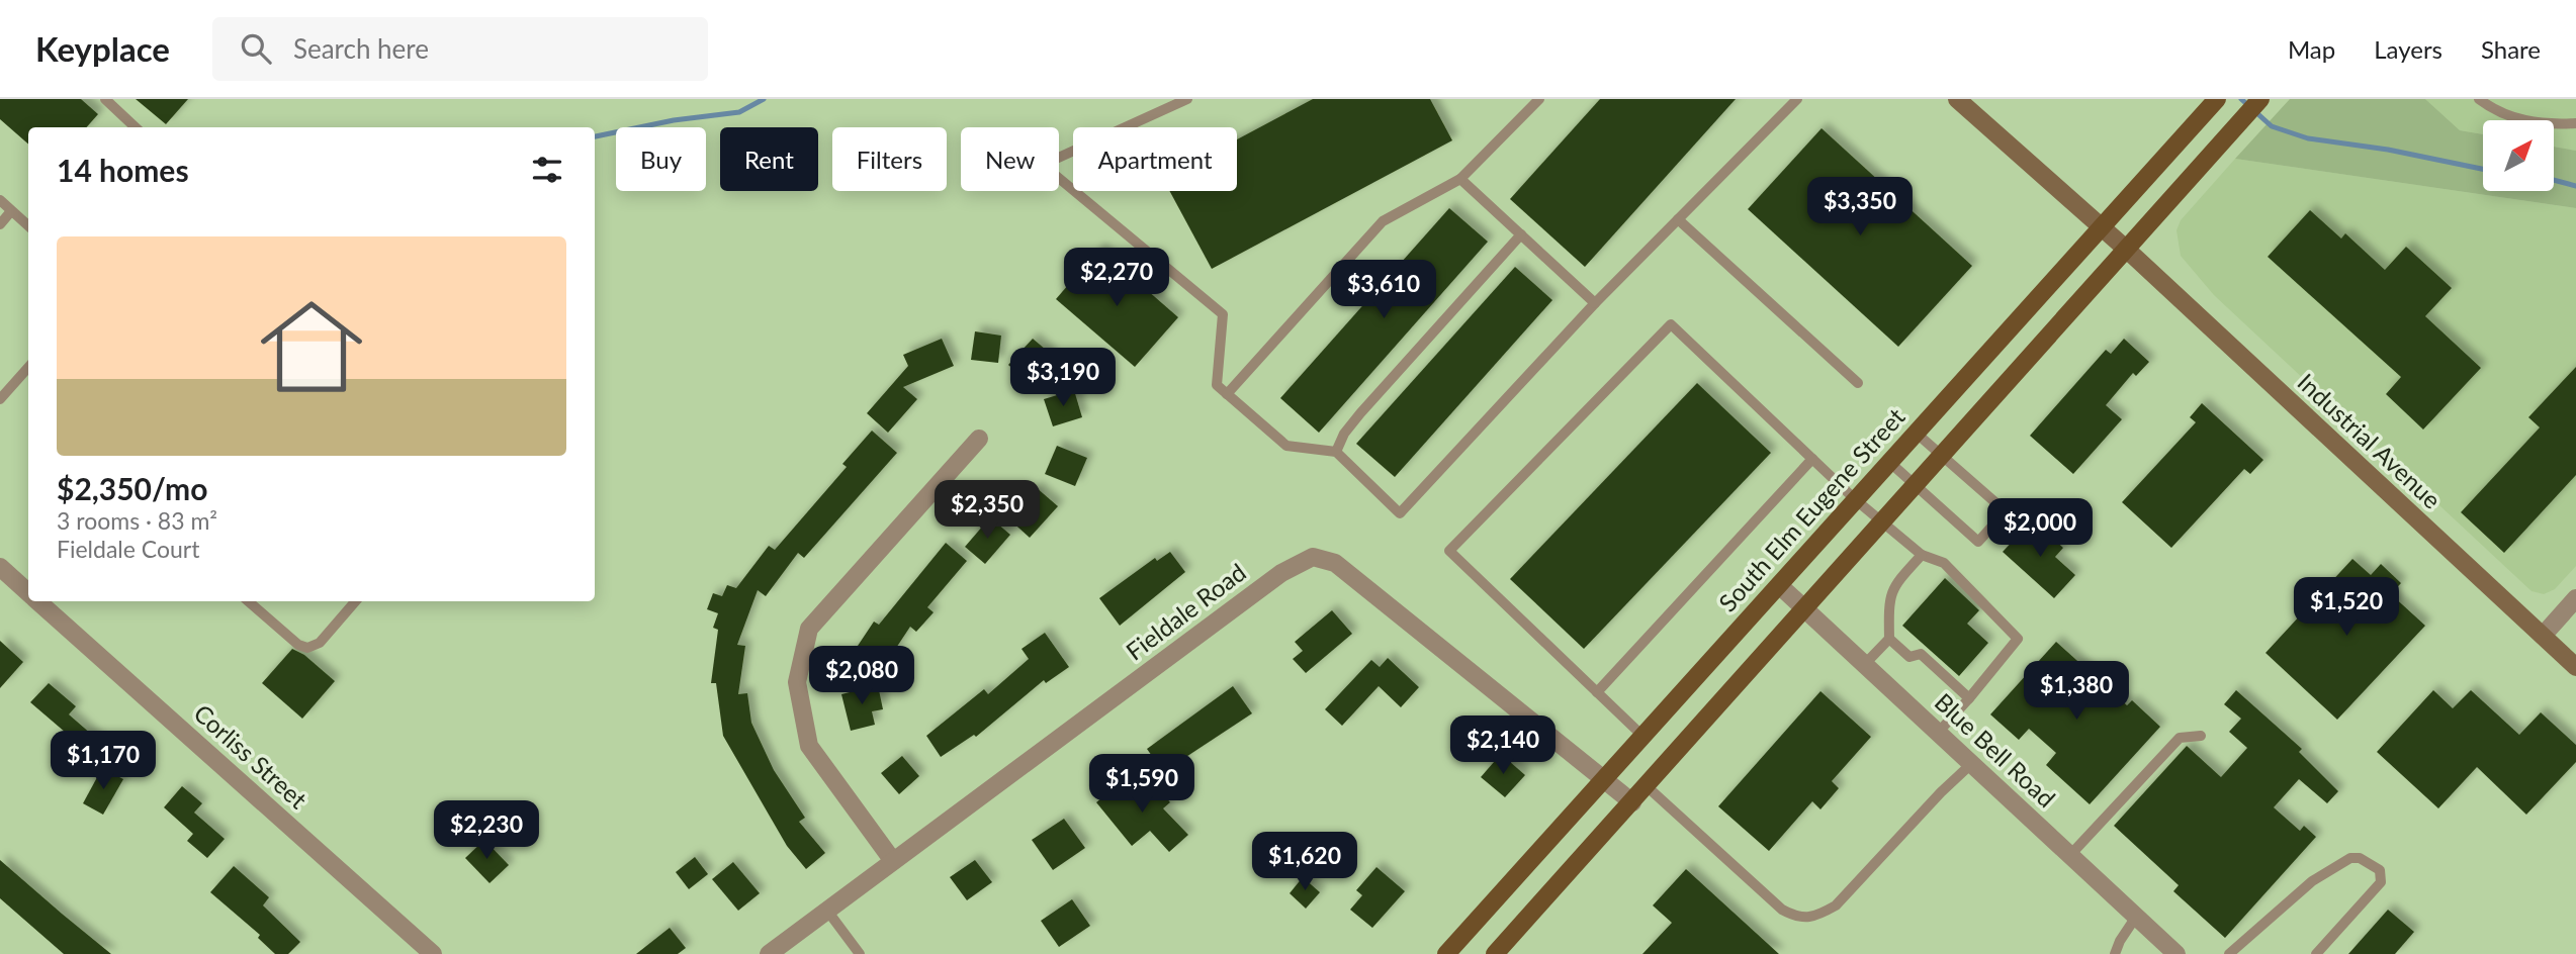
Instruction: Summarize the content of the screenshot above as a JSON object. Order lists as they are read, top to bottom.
{
  "streets": {
    "main road": ["Industrial Avenue", "South Elm Eugene Street"],
    "street": ["Fieldale Road", "Blue Bell Road", "Corliss Street"]
  },
  "crossings": [
    ["Industrial Avenue", "South Elm Eugene Street"],
    ["South Elm Eugene Street", "Fieldale Road"],
    ["South Elm Eugene Street", "Blue Bell Road"]
  ],
  "north": "top right",
  "page": {
    "header": "Keyplace",
    "search": "Search here",
    "nav": ["Map", "Layers", "Share"],
    "chip": [
      "Buy",
      "Rent",
      "Filters",
      "New",
      "Apartment"
    ],
    "heading": "14 homes",
    "price": [
      "$3,350",
      "$2,270",
      "$3,610",
      "$3,190",
      "$2,350",
      "$2,000",
      "$1,520",
      "$2,080",
      "$1,380",
      "$2,140",
      "$1,170",
      "$1,590",
      "$2,230",
      "$1,620"
    ],
    "list": [
      {
        "name": "$2,350/mo",
        "note": "3 rooms · 83 m² · Fieldale Court"
      }
    ]
  }
}
